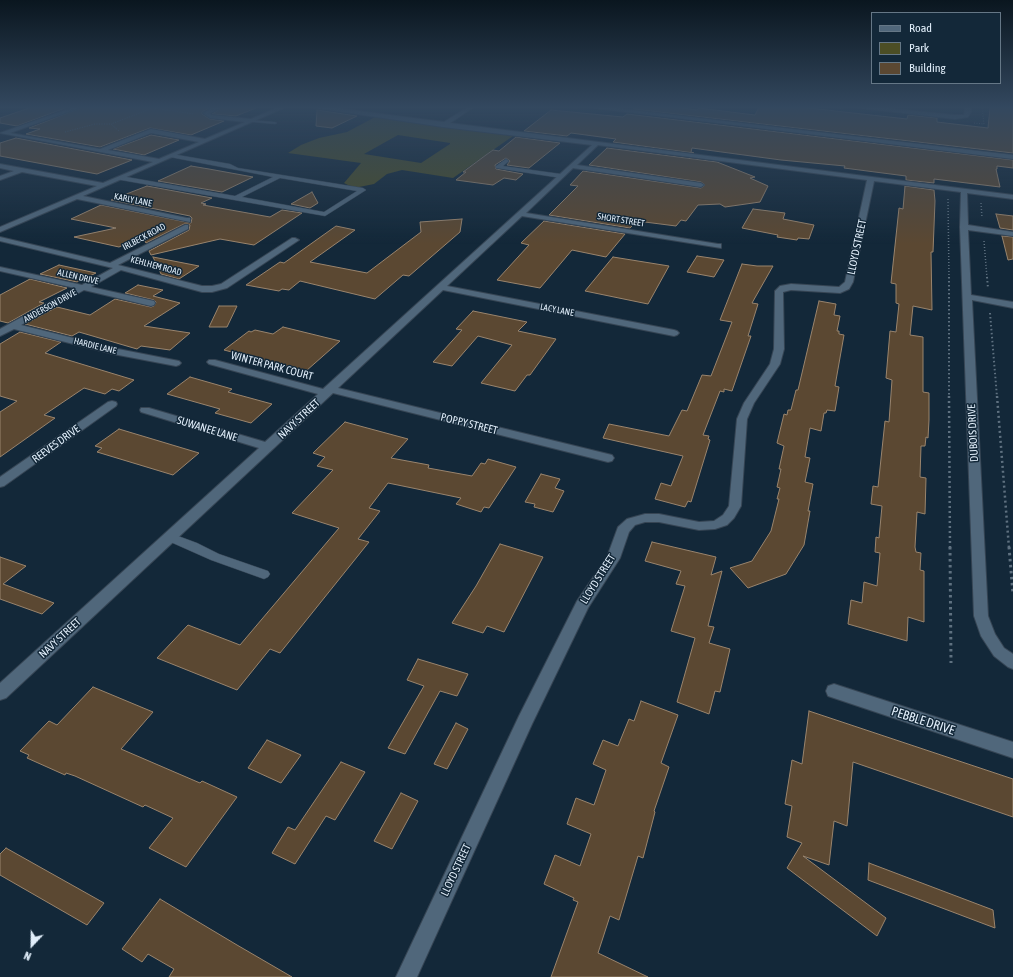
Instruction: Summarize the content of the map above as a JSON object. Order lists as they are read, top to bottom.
{
  "streets": {
    "street": [
      "KARLY LANE",
      "SHORT STREET",
      "IRLBECK ROAD",
      "LLOYD STREET",
      "KEHLHEM ROAD",
      "ALLEN DRIVE",
      "ANDERSON DRIVE",
      "LACY LANE",
      "HARDIE LANE",
      "WINTER PARK COURT",
      "NAVY STREET",
      "POPPY STREET",
      "SUWANEE LANE",
      "DUBOIS DRIVE",
      "REEVES DRIVE",
      "PEBBLE DRIVE"
    ]
  },
  "crossings": [
    ["KARLY LANE", "IRLBECK ROAD"],
    ["SHORT STREET", "NAVY STREET"],
    ["IRLBECK ROAD", "KEHLHEM ROAD"],
    ["IRLBECK ROAD", "ANDERSON DRIVE"],
    ["KEHLHEM ROAD", "ANDERSON DRIVE"],
    ["ALLEN DRIVE", "ANDERSON DRIVE"],
    ["ANDERSON DRIVE", "HARDIE LANE"],
    ["LACY LANE", "NAVY STREET"],
    ["WINTER PARK COURT", "NAVY STREET"],
    ["WINTER PARK COURT", "POPPY STREET"],
    ["NAVY STREET", "POPPY STREET"],
    ["NAVY STREET", "SUWANEE LANE"]
  ],
  "legend": ["Road", "Park", "Building"],
  "north": "bottom"
}
